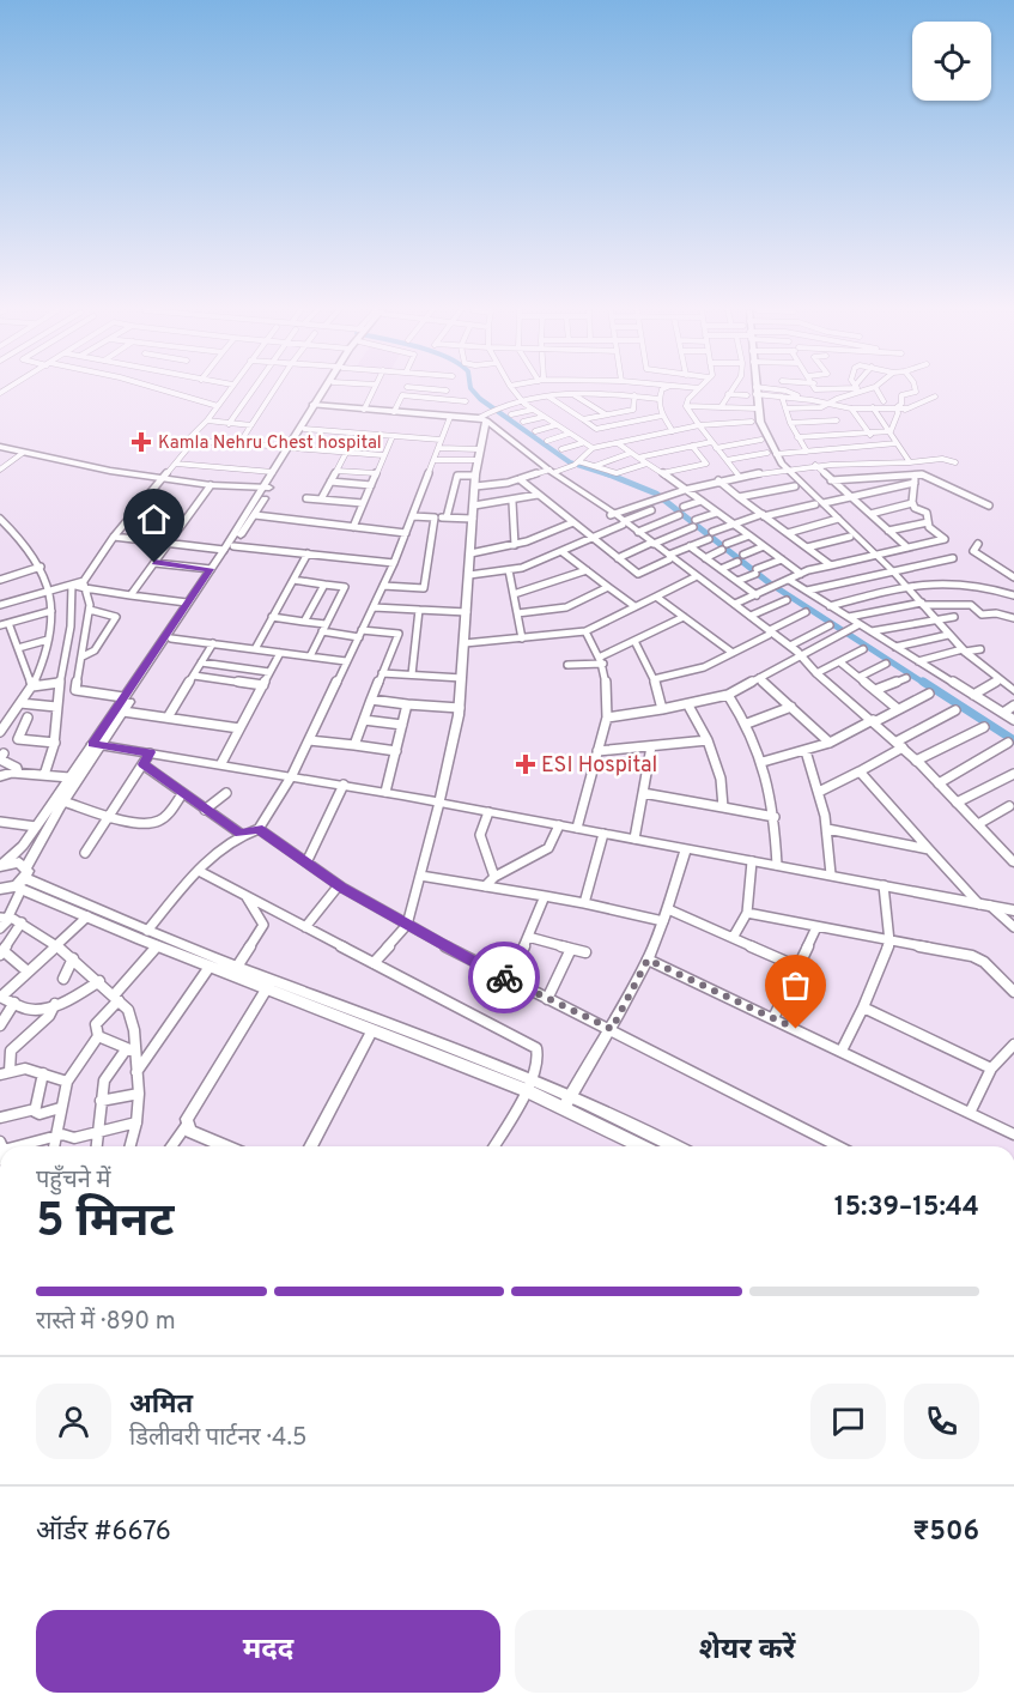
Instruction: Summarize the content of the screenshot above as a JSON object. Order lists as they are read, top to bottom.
{
  "places": {
    "health": ["Kamla Nehru Chest hospital", "ESI Hospital"]
  },
  "page": {
    "heading": ["5 मिनट", "पहुँचने में", "15:39–15:44"],
    "panel": [
      "अमित",
      "डिलीवरी पार्टनर · 4.5",
      "ऑर्डर #6676",
      "₹506"
    ],
    "bar": "रास्ते में · 890 m",
    "buttons": ["मदद", "शेयर करें"]
  }
}
